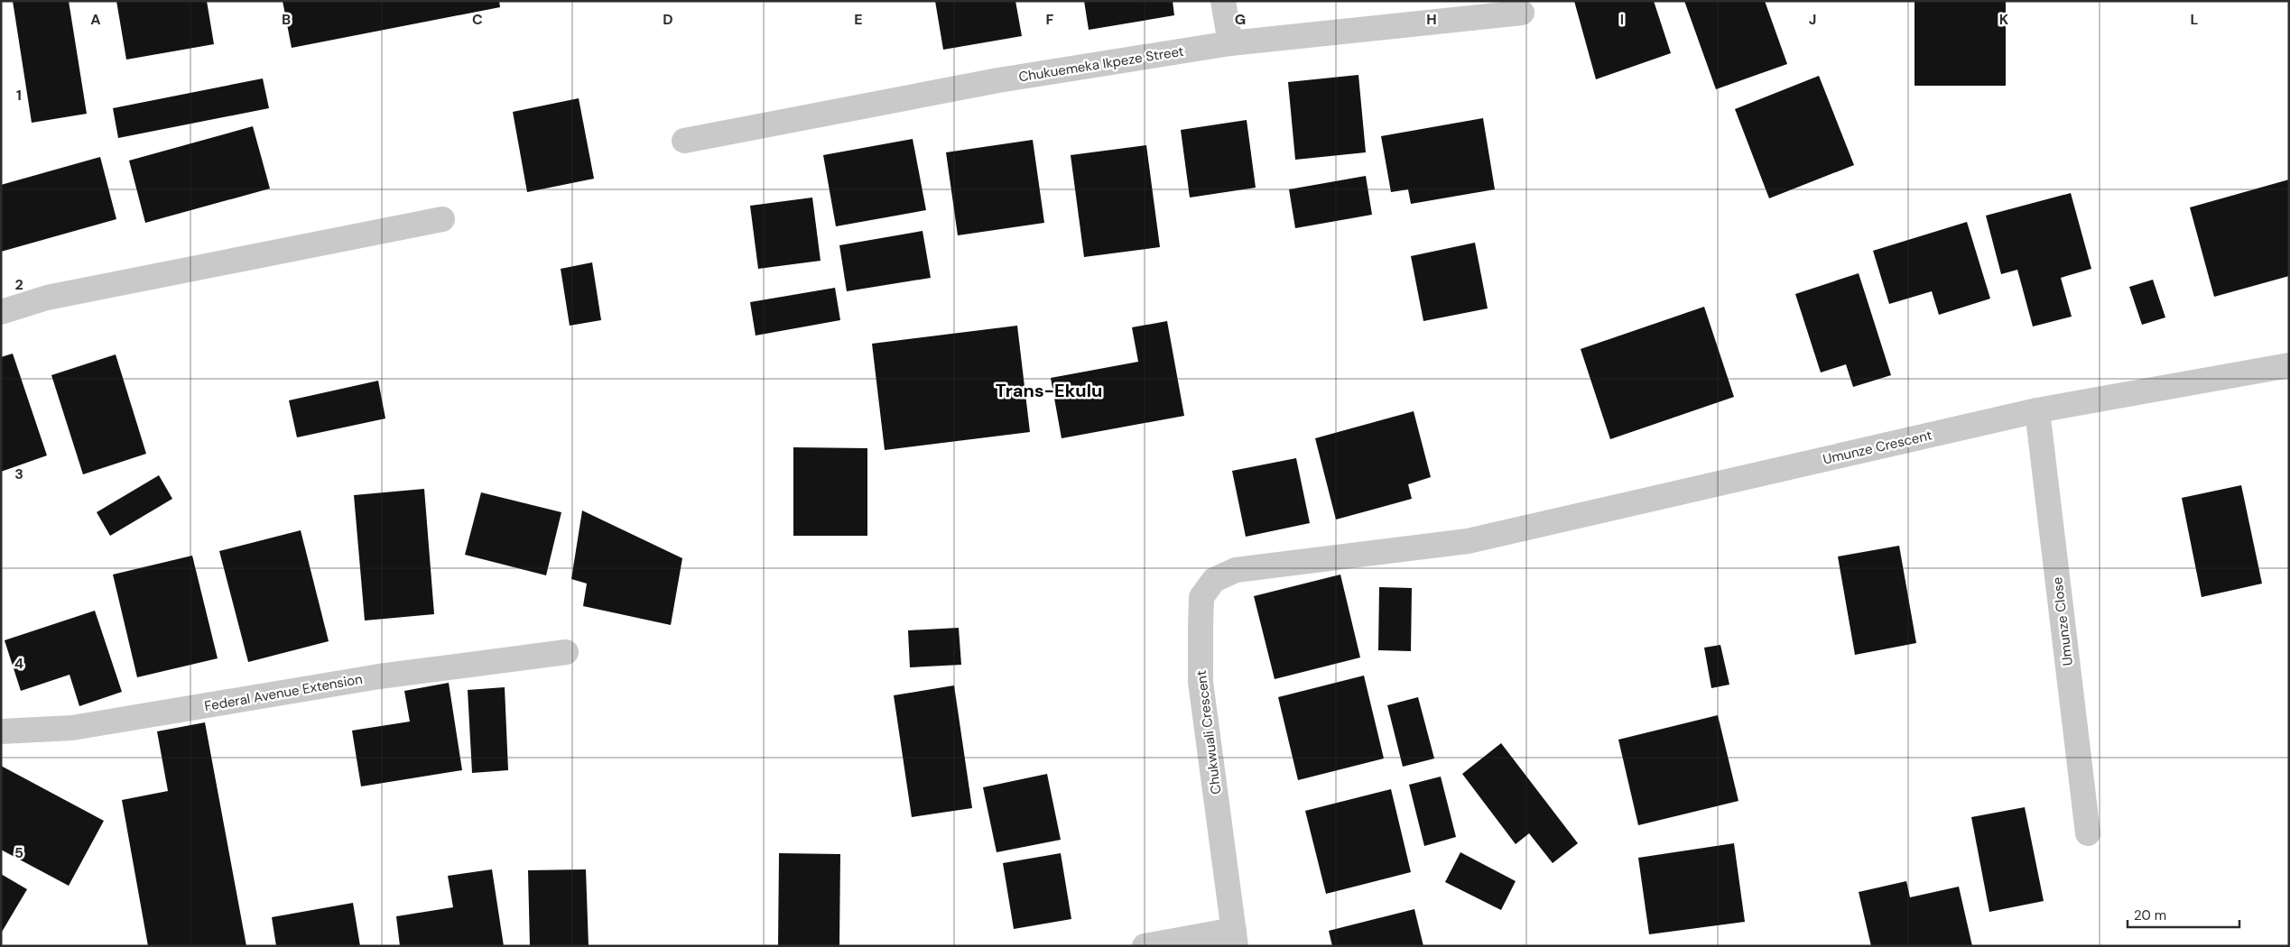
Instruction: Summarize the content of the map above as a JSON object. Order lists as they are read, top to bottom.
{
  "streets": {
    "street": [
      "Chukuemeka Ikpeze Street",
      "Umunze Crescent",
      "Umunze Close",
      "Federal Avenue Extension",
      "Chukwuali Crescent"
    ]
  },
  "crossings": [
    ["Umunze Crescent", "Umunze Close"],
    ["Umunze Crescent", "Chukwuali Crescent"]
  ],
  "districts": ["Trans-Ekulu"],
  "scale_bar": "20 m",
  "grid": {
    "columns": [
      "A",
      "B",
      "C",
      "D",
      "E",
      "F",
      "G",
      "H",
      "I",
      "J",
      "K",
      "L"
    ],
    "rows": [
      "1",
      "2",
      "3",
      "4",
      "5"
    ]
  }
}
